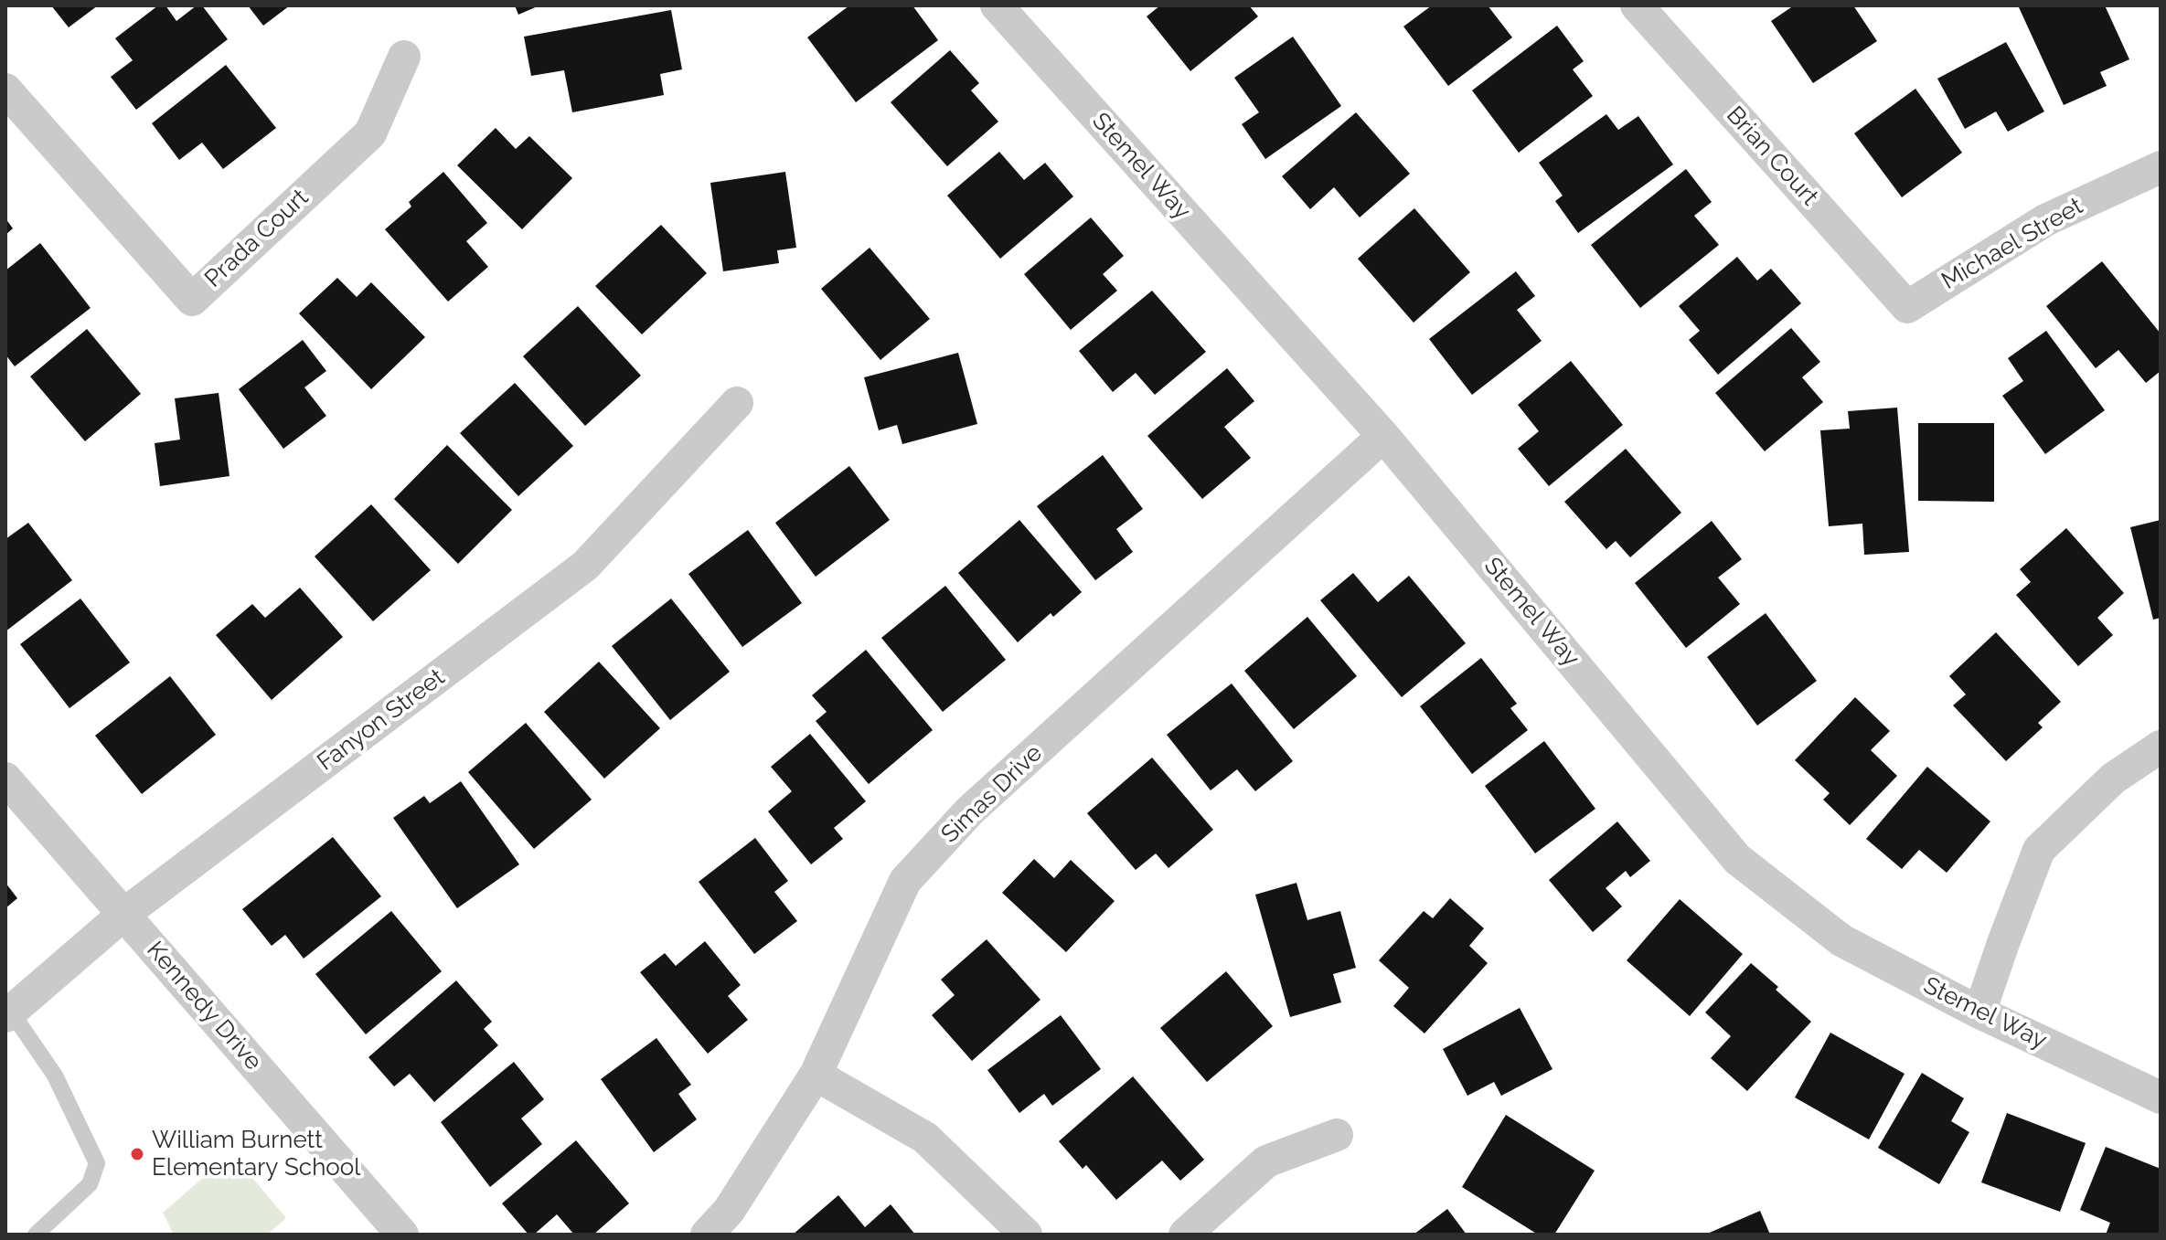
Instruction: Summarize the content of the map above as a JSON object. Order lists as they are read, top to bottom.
{
  "streets": {
    "street": [
      "Brian Court",
      "Stemel Way",
      "Prada Court",
      "Michael Street",
      "Fanyon Street",
      "Simas Drive",
      "Kennedy Drive"
    ]
  },
  "crossings": [
    ["Brian Court", "Michael Street"],
    ["Stemel Way", "Simas Drive"],
    ["Fanyon Street", "Kennedy Drive"]
  ],
  "places": ["William Burnett Elementary School"]
}
